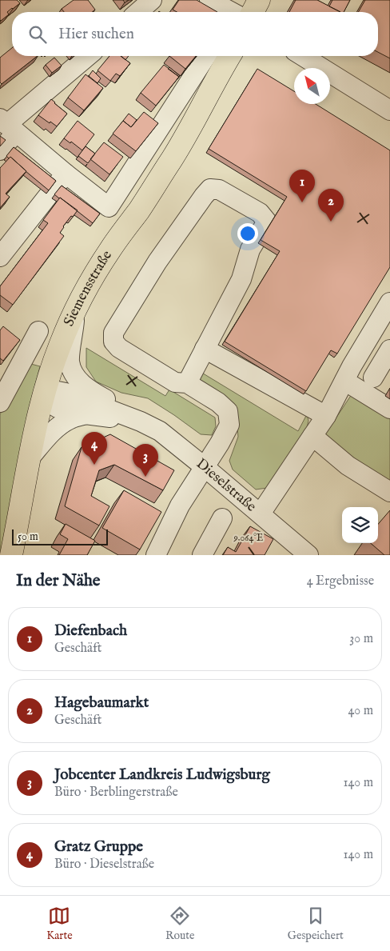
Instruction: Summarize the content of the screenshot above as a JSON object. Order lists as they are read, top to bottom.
{
  "streets": {
    "main road": ["Siemensstraße"],
    "street": ["Dieselstraße"]
  },
  "scale_bar": "50 m",
  "north": "top left",
  "page": {
    "search": "Hier suchen",
    "pins": [
      "1",
      "2",
      "4",
      "3"
    ],
    "scale": "50 m",
    "heading": ["In der Nähe", "4 Ergebnisse"],
    "list": [
      {
        "mark": "1",
        "name": "Diefenbach",
        "note": "Geschäft",
        "value": "30 m"
      },
      {
        "mark": "2",
        "name": "Hagebaumarkt",
        "note": "Geschäft",
        "value": "40 m"
      },
      {
        "mark": "3",
        "name": "Jobcenter Landkreis Ludwigsburg",
        "note": "Büro · Berblingerstraße",
        "value": "140 m"
      },
      {
        "mark": "4",
        "name": "Gratz Gruppe",
        "note": "Büro · Dieselstraße",
        "value": "140 m"
      }
    ],
    "nav": ["Karte", "Route", "Gespeichert"]
  },
  "coordinates": ["9.064°E"]
}
